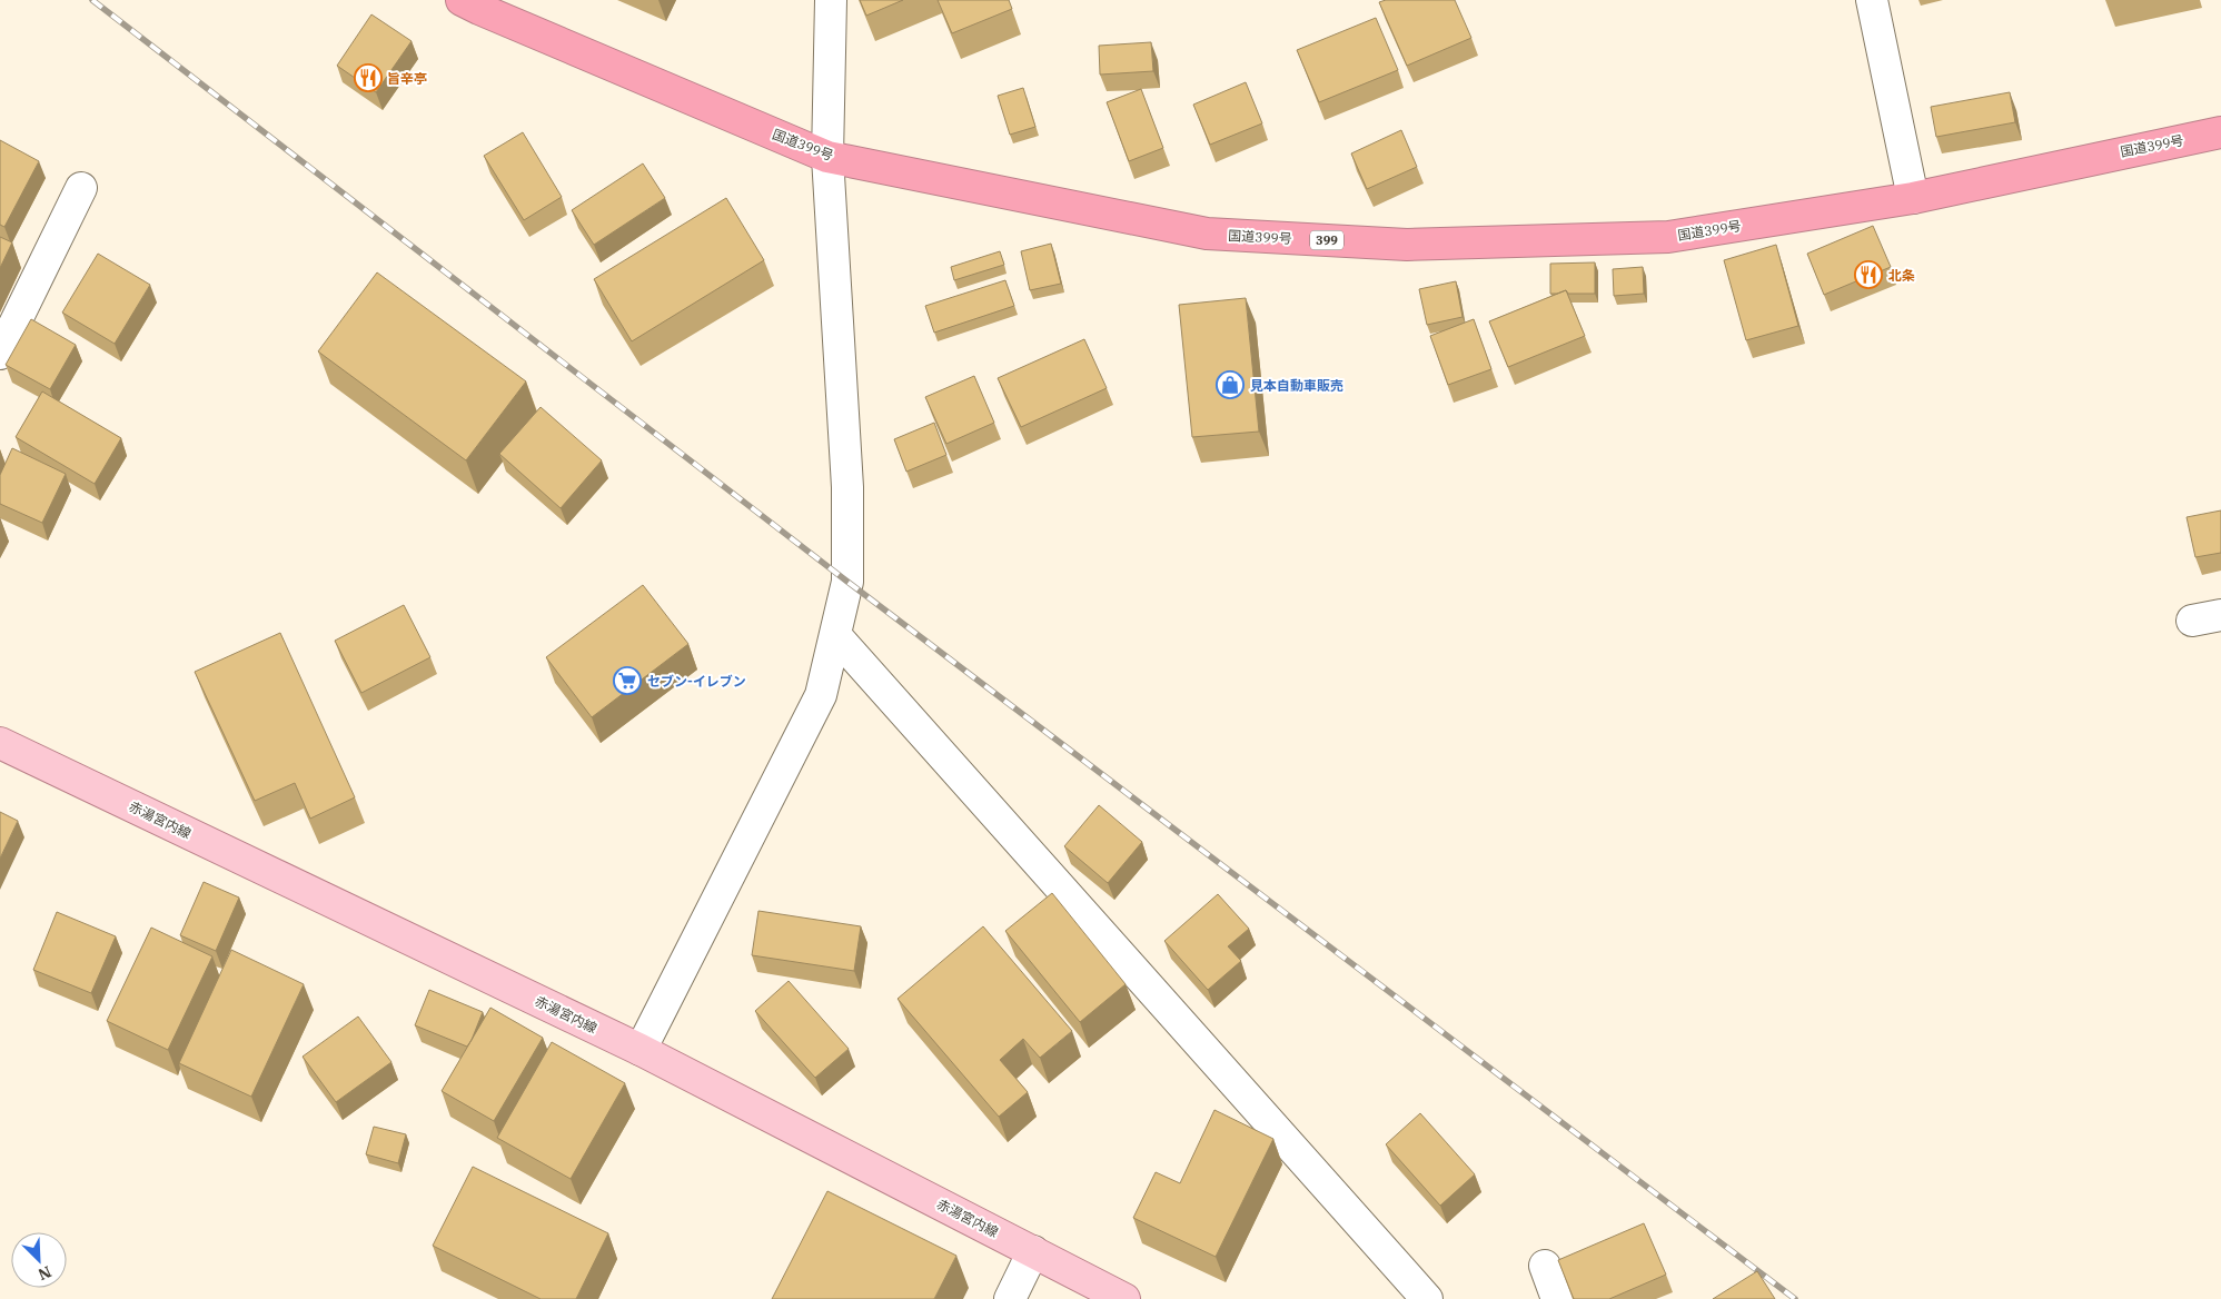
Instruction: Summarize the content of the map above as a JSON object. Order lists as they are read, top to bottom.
{
  "streets": {
    "highway": ["国道399号", "399"],
    "main road": ["赤湯宮内線"]
  },
  "places": {
    "restaurant": ["旨辛亭", "北条"],
    "shop": ["見本自動車販売"],
    "supermarket": ["セブン-イレブン"]
  },
  "north": "bottom right"
}
